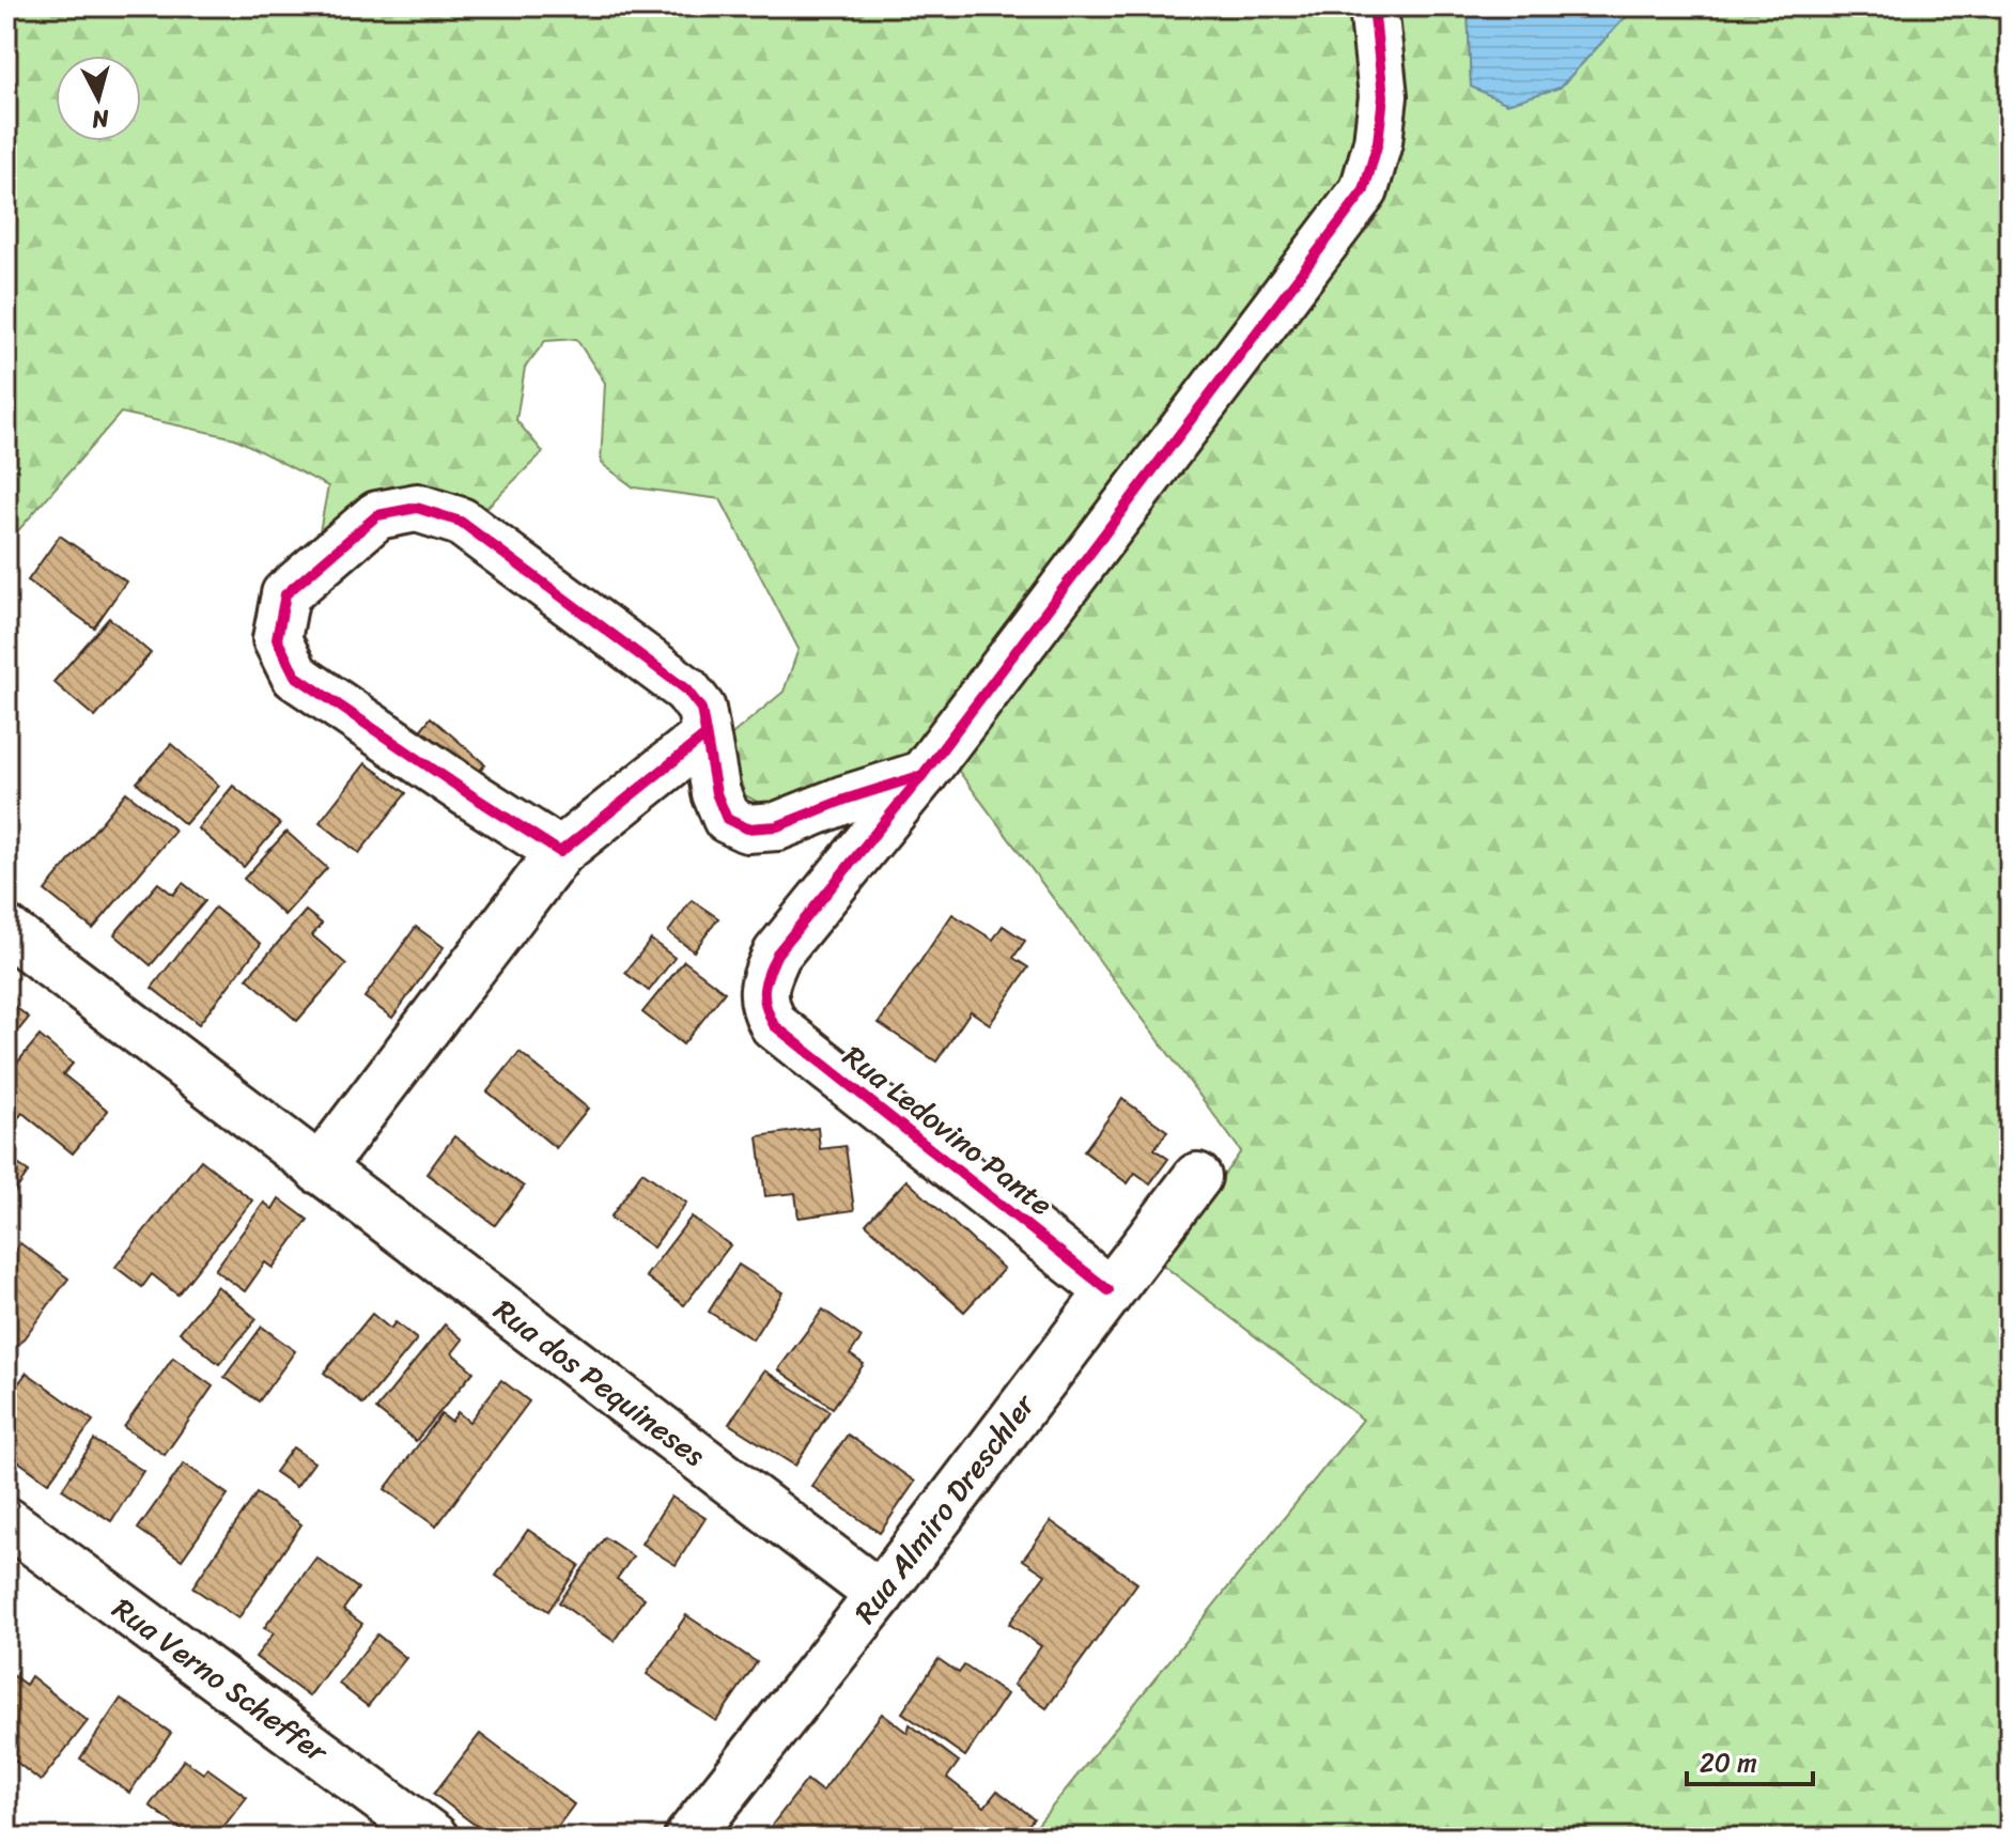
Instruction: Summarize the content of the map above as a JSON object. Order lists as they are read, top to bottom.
{
  "streets": {
    "street": [
      "Rua Ledovino Pante",
      "Rua dos Pequineses",
      "Rua Almiro Dreschler",
      "Rua Verno Scheffer"
    ]
  },
  "crossings": [
    ["Rua Ledovino Pante", "Rua Almiro Dreschler"],
    ["Rua dos Pequineses", "Rua Almiro Dreschler"]
  ],
  "scale_bar": "20 m",
  "north": "bottom"
}
